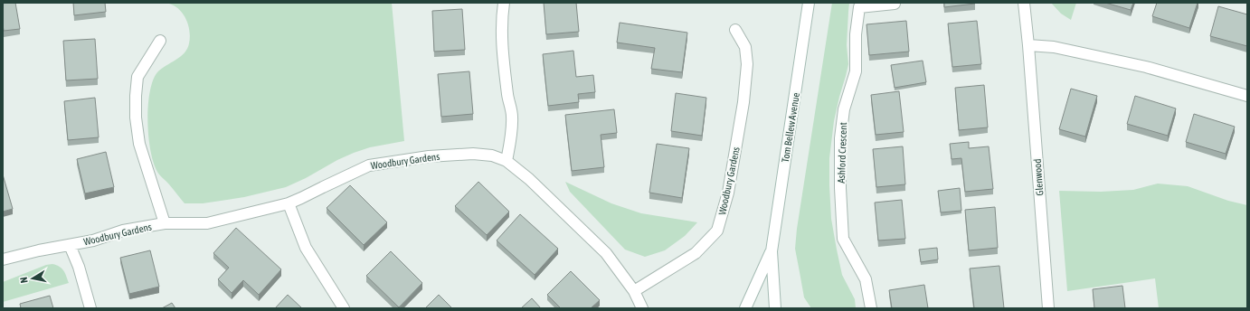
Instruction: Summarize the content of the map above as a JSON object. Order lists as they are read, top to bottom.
{
  "streets": {
    "street": [
      "Tom Bellew Avenue",
      "Ashford Crescent",
      "Woodbury Gardens",
      "Glenwood"
    ]
  },
  "north": "left"
}
